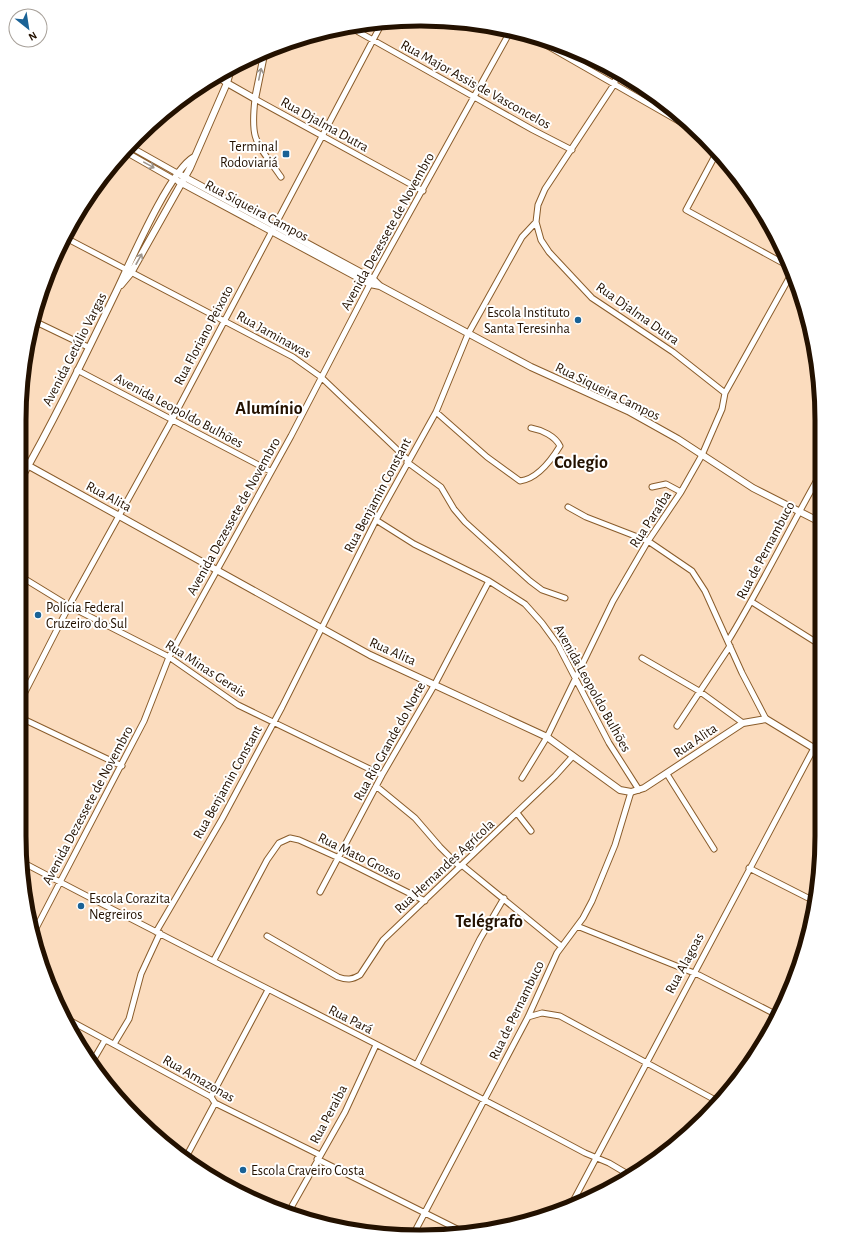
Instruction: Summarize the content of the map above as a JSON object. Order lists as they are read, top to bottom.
{
  "streets": {
    "street": [
      "Rua Major Assis de Vasconcelos",
      "Rua Djalma Dutra",
      "Rua Siqueira Campos",
      "Avenida Dezessete de Novembro",
      "Rua Jaminawas",
      "Rua Floriano Peixoto",
      "Avenida Getúlio Vargas",
      "Avenida Leopoldo Bulhões",
      "Rua Benjamin Constant",
      "Rua Alita",
      "Rua Paraíba",
      "Rua de Pernambuco",
      "Rua Minas Gerais",
      "Rua Rio Grande do Norte",
      "Rua Mato Grosso",
      "Rua Hernandes Agrícola",
      "Rua Alagoas",
      "Rua Pará",
      "Rua Amazonas",
      "Rua Peraiba"
    ]
  },
  "crossings": [
    ["Rua Major Assis de Vasconcelos", "Avenida Dezessete de Novembro"],
    ["Rua Major Assis de Vasconcelos", "Rua Floriano Peixoto"],
    ["Rua Djalma Dutra", "Avenida Dezessete de Novembro"],
    ["Rua Djalma Dutra", "Rua Floriano Peixoto"],
    ["Rua Djalma Dutra", "Avenida Getúlio Vargas"],
    ["Rua Djalma Dutra", "Rua Benjamin Constant"],
    ["Rua Djalma Dutra", "Rua Paraíba"],
    ["Rua Siqueira Campos", "Avenida Dezessete de Novembro"],
    ["Rua Siqueira Campos", "Rua Floriano Peixoto"],
    ["Rua Siqueira Campos", "Avenida Getúlio Vargas"],
    ["Rua Siqueira Campos", "Rua Benjamin Constant"],
    ["Rua Siqueira Campos", "Rua Paraíba"],
    ["Rua Siqueira Campos", "Rua de Pernambuco"],
    ["Avenida Dezessete de Novembro", "Rua Jaminawas"],
    ["Avenida Dezessete de Novembro", "Avenida Leopoldo Bulhões"],
    ["Avenida Dezessete de Novembro", "Rua Alita"],
    ["Avenida Dezessete de Novembro", "Rua Minas Gerais"],
    ["Avenida Dezessete de Novembro", "Rua Pará"],
    ["Rua Jaminawas", "Rua Floriano Peixoto"],
    ["Rua Jaminawas", "Avenida Getúlio Vargas"],
    ["Rua Jaminawas", "Rua Benjamin Constant"],
    ["Rua Floriano Peixoto", "Avenida Leopoldo Bulhões"],
    ["Rua Floriano Peixoto", "Rua Alita"],
    ["Rua Floriano Peixoto", "Rua Minas Gerais"],
    ["Avenida Getúlio Vargas", "Avenida Leopoldo Bulhões"],
    ["Avenida Getúlio Vargas", "Rua Alita"],
    ["Avenida Leopoldo Bulhões", "Rua Benjamin Constant"],
    ["Avenida Leopoldo Bulhões", "Rua Alita"],
    ["Avenida Leopoldo Bulhões", "Rua Paraíba"],
    ["Avenida Leopoldo Bulhões", "Rua Rio Grande do Norte"],
    ["Rua Benjamin Constant", "Rua Alita"],
    ["Rua Benjamin Constant", "Rua Minas Gerais"],
    ["Rua Benjamin Constant", "Rua Pará"],
    ["Rua Benjamin Constant", "Rua Amazonas"],
    ["Rua Alita", "Rua Paraíba"],
    ["Rua Alita", "Rua de Pernambuco"],
    ["Rua Alita", "Rua Rio Grande do Norte"],
    ["Rua Alita", "Rua Hernandes Agrícola"],
    ["Rua de Pernambuco", "Rua Pará"],
    ["Rua de Pernambuco", "Rua Amazonas"],
    ["Rua Minas Gerais", "Rua Rio Grande do Norte"],
    ["Rua Rio Grande do Norte", "Rua Mato Grosso"],
    ["Rua Mato Grosso", "Rua Hernandes Agrícola"],
    ["Rua Mato Grosso", "Rua Pará"],
    ["Rua Alagoas", "Rua Pará"],
    ["Rua Pará", "Rua Peraiba"],
    ["Rua Amazonas", "Rua Peraiba"]
  ],
  "districts": ["Alumínio", "Colegio", "Telégrafo"],
  "places": {
    "transit": ["Terminal Rodoviariá"],
    "other": [
      "Escola Instituto Santa Teresinha",
      "Polícia Federal Cruzeiro do Sul",
      "Escola Corazita Negreiros",
      "Escola Craveiro Costa"
    ]
  },
  "north": "bottom right"
}
